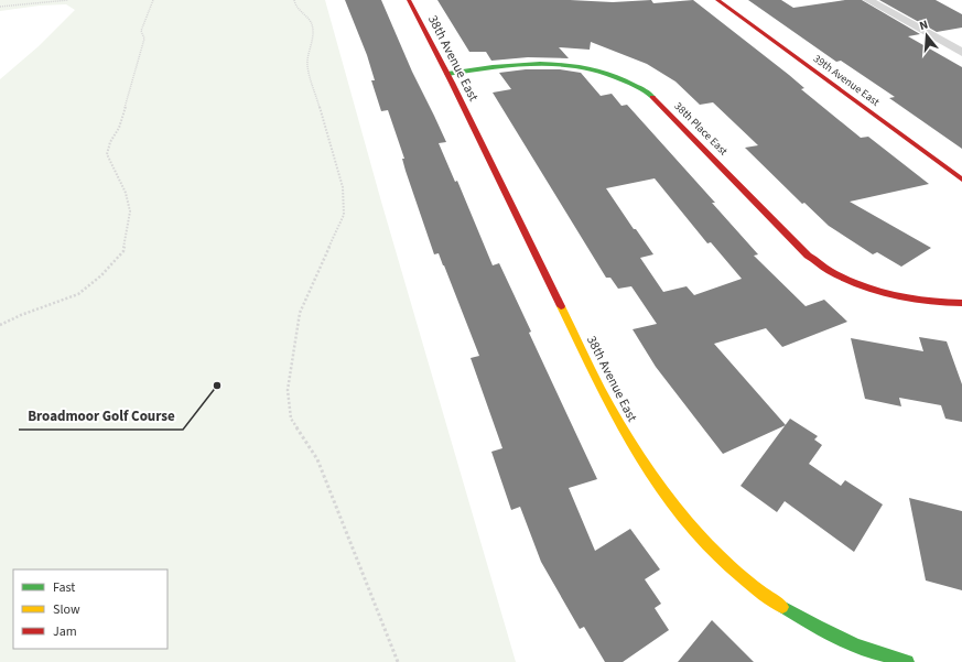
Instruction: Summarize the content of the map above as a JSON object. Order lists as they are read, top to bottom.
{
  "streets": {
    "street": ["38th Avenue East", "39th Avenue East", "38th Place East"]
  },
  "crossings": [
    ["38th Avenue East", "38th Place East"]
  ],
  "places": ["Broadmoor Golf Course"],
  "legend": ["Fast", "Slow", "Jam"],
  "north": "top"
}
